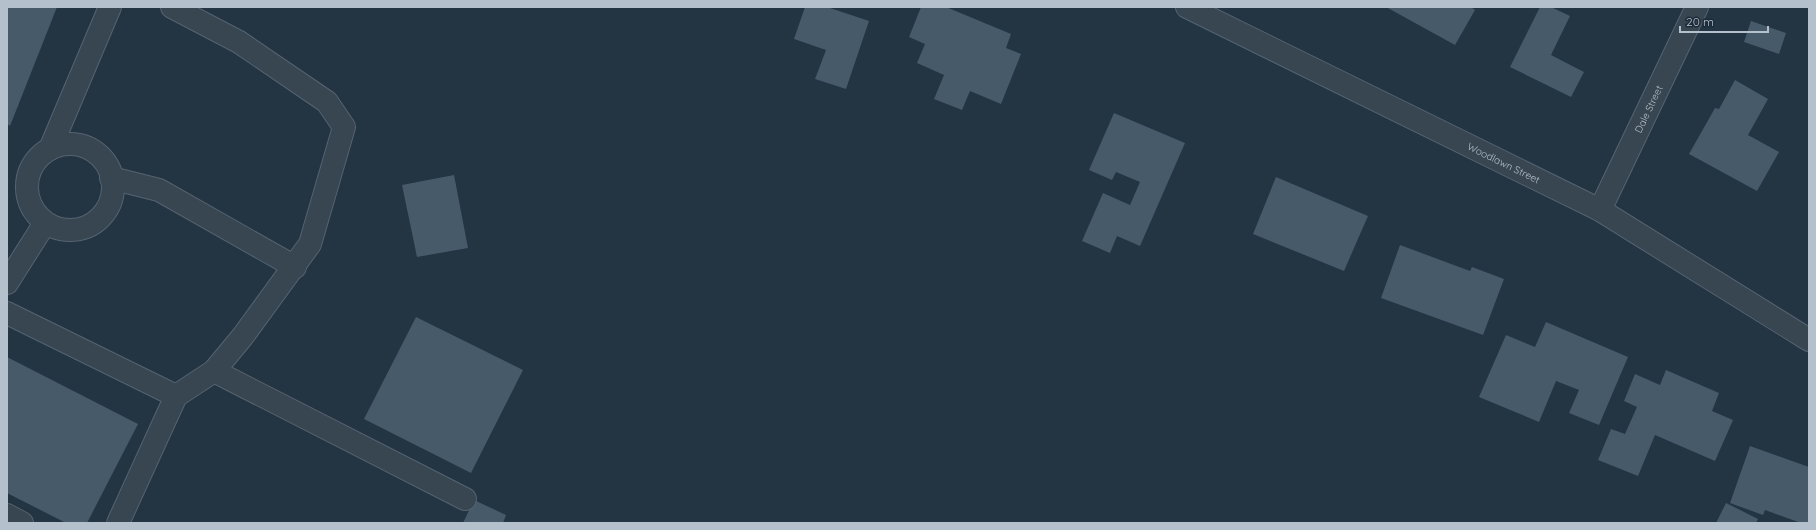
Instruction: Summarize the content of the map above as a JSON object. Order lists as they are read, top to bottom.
{
  "streets": {
    "street": ["Dale Street", "Woodlawn Street"]
  },
  "crossings": [
    ["Dale Street", "Woodlawn Street"]
  ],
  "scale_bar": "20 m"
}
